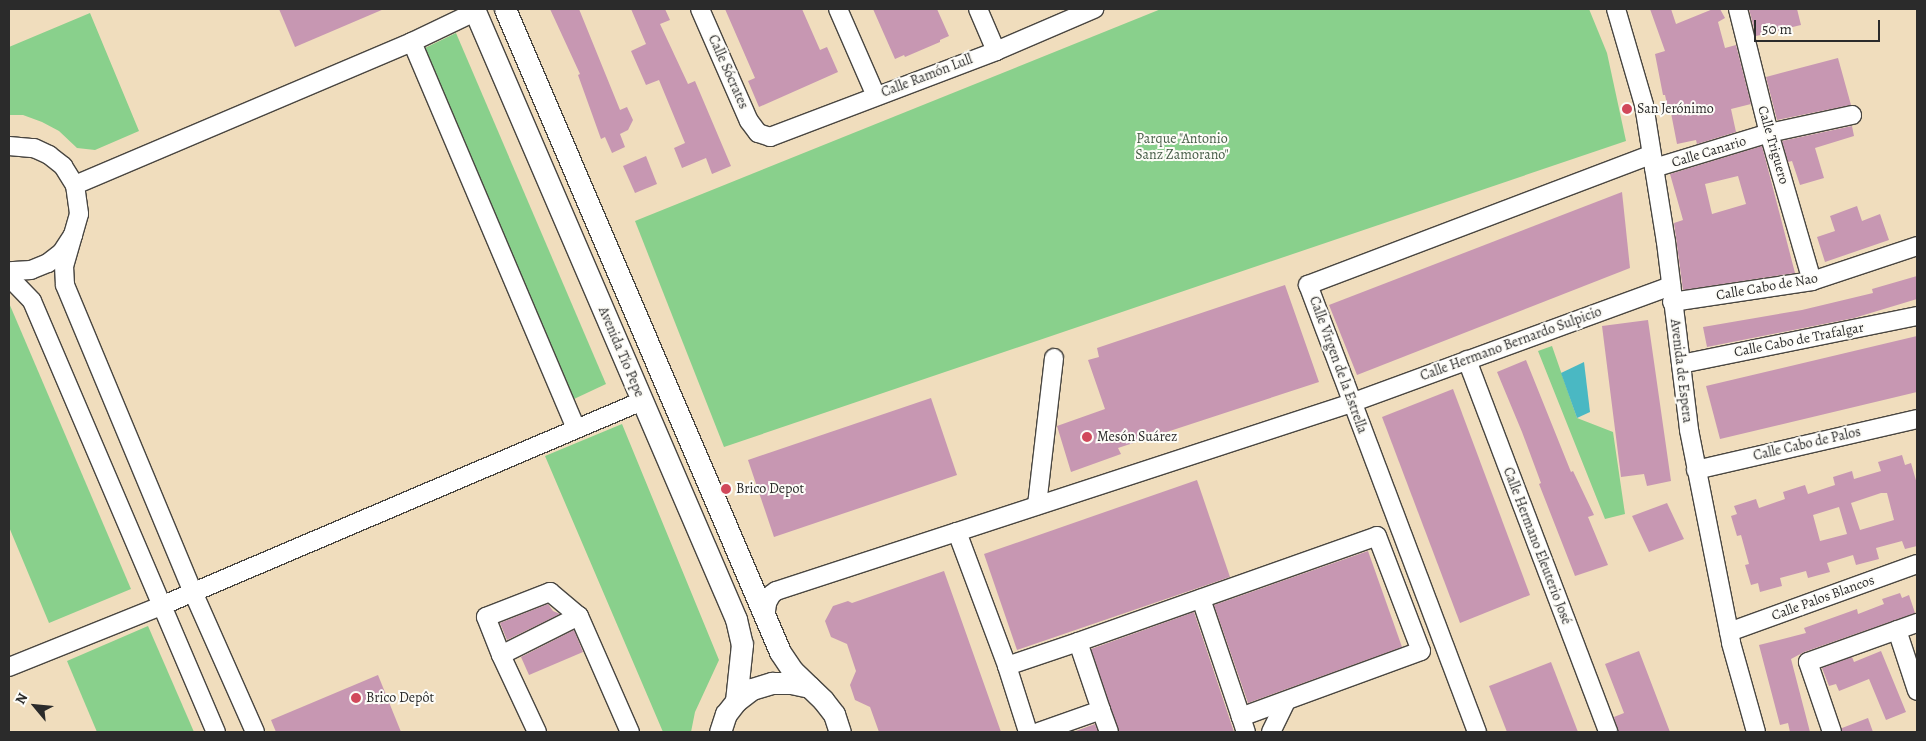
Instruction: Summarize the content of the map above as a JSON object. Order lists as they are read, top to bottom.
{
  "streets": {
    "main road": ["Avenida Tío Pepe"],
    "street": [
      "Calle Sócrates",
      "Calle Ramón Lull",
      "Calle Triguero",
      "Calle Canario",
      "Calle Cabo de Nao",
      "Calle Cabo de Trafalgar",
      "Calle Hermano Bernardo Sulpicio",
      "Calle Virgen de la Estrella",
      "Avenida de Espera",
      "Calle Cabo de Palos",
      "Calle Hermano Eleuterio José",
      "Calle Palos Blancos"
    ]
  },
  "crossings": [
    ["Calle Sócrates", "Calle Ramón Lull"],
    ["Calle Triguero", "Calle Canario"],
    ["Calle Triguero", "Calle Cabo de Nao"],
    ["Calle Canario", "Calle Virgen de la Estrella"],
    ["Calle Canario", "Avenida de Espera"],
    ["Calle Cabo de Nao", "Calle Hermano Bernardo Sulpicio"],
    ["Calle Cabo de Nao", "Avenida de Espera"],
    ["Calle Cabo de Trafalgar", "Avenida de Espera"],
    ["Calle Hermano Bernardo Sulpicio", "Calle Virgen de la Estrella"],
    ["Calle Hermano Bernardo Sulpicio", "Avenida de Espera"],
    ["Calle Hermano Bernardo Sulpicio", "Calle Hermano Eleuterio José"],
    ["Calle Virgen de la Estrella", "Avenida de Espera"],
    ["Avenida de Espera", "Calle Cabo de Palos"],
    ["Avenida de Espera", "Calle Palos Blancos"]
  ],
  "parks": ["Parque \"Antonio Sanz Zamorano\""],
  "places": [
    "San Jerónimo",
    "Mesón Suárez",
    "Brico Depot",
    "Brico Depôt"
  ],
  "scale_bar": "50 m",
  "north": "top left"
}
